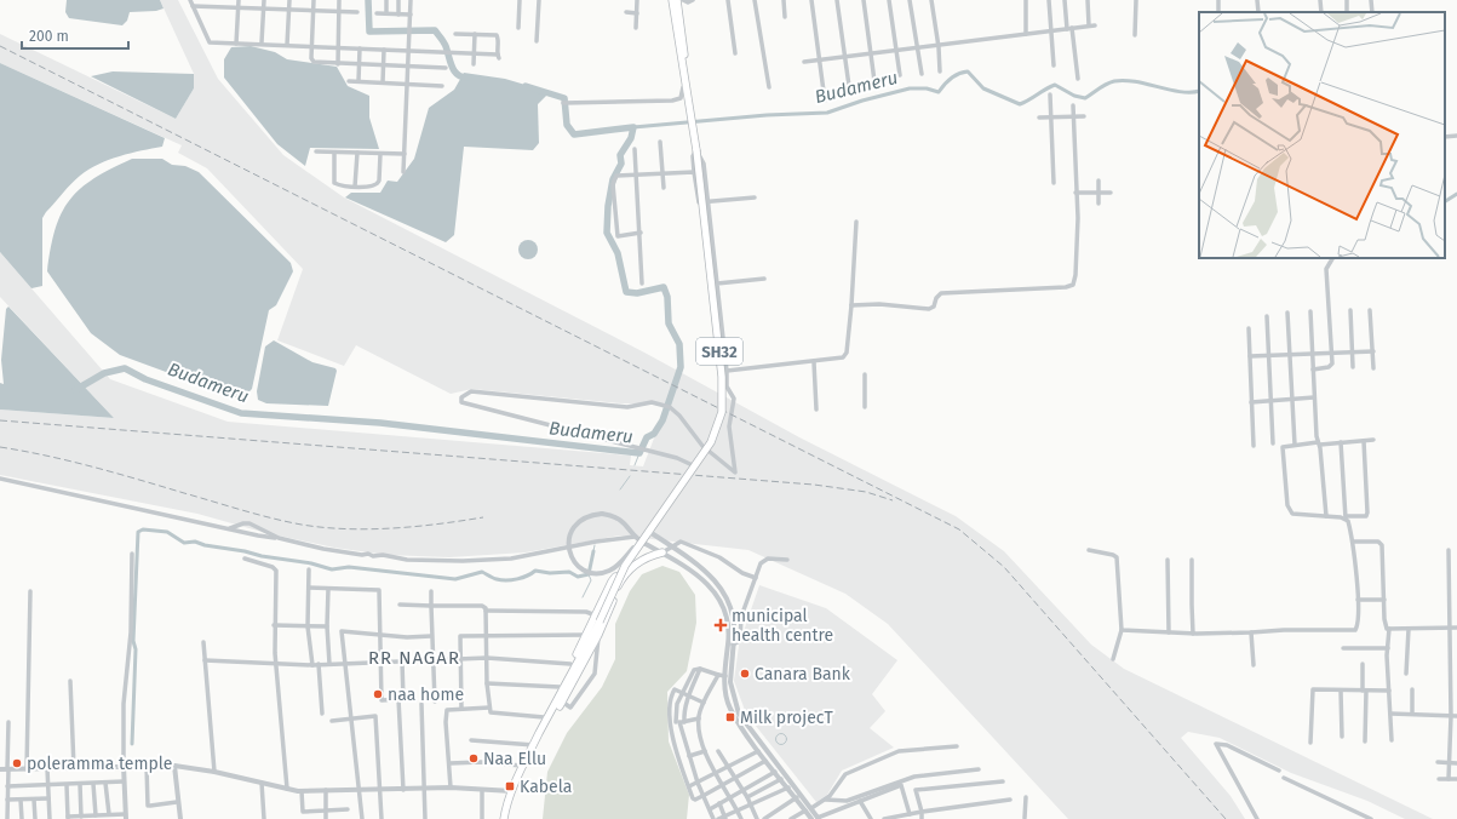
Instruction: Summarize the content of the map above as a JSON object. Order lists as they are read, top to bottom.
{
  "streets": {
    "main road": ["SH32"]
  },
  "districts": ["RR NAGAR"],
  "water": ["Budameru"],
  "places": {
    "health": ["municipal health centre"],
    "other": [
      "Canara Bank",
      "naa home",
      "Naa Ellu",
      "poleramma temple"
    ],
    "transit": ["Milk projecT", "Kabela"]
  },
  "scale_bar": "200 m"
}
